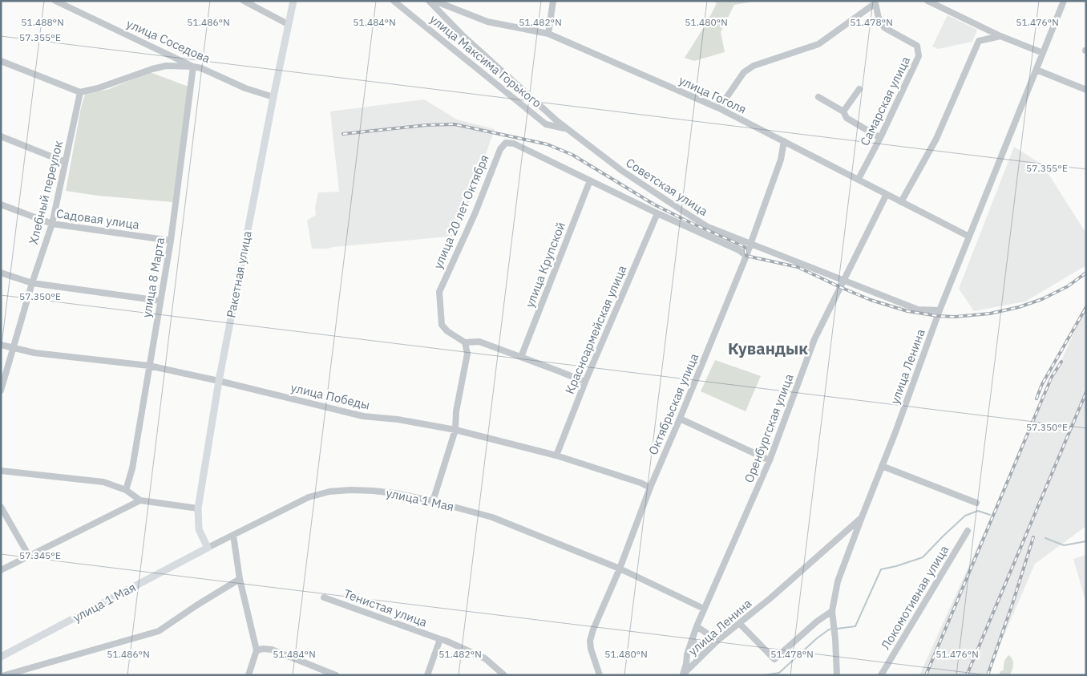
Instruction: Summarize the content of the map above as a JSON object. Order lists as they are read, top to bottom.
{
  "streets": {
    "main road": ["Ракетная улица", "улица 1 Мая"],
    "street": [
      "улица Соседова",
      "улица Максима Горького",
      "улица Гоголя",
      "Самарская улица",
      "Советская улица",
      "Хлебный переулок",
      "улица 20 лет Октября",
      "Садовая улица",
      "улица Крупской",
      "улица 8 Марта",
      "Красноармейская улица",
      "улица Ленина",
      "улица Победы",
      "Октябрьская улица",
      "Оренбургская улица",
      "Локомотивная улица",
      "Тенистая улица"
    ]
  },
  "crossings": [
    ["улица Соседова", "Ракетная улица"],
    ["улица Соседова", "улица 8 Марта"],
    ["улица Максима Горького", "Советская улица"],
    ["улица Гоголя", "Самарская улица"],
    ["улица Гоголя", "улица Ленина"],
    ["улица Гоголя", "Октябрьская улица"],
    ["улица Гоголя", "Оренбургская улица"],
    ["Советская улица", "улица Ленина"],
    ["Советская улица", "Октябрьская улица"],
    ["Советская улица", "Оренбургская улица"],
    ["Хлебный переулок", "Садовая улица"],
    ["Хлебный переулок", "улица Победы"],
    ["улица 20 лет Октября", "улица Крупской"],
    ["Садовая улица", "улица 8 Марта"],
    ["Ракетная улица", "улица Победы"],
    ["Ракетная улица", "улица 1 Мая"],
    ["улица 8 Марта", "улица Победы"],
    ["Красноармейская улица", "улица Победы"],
    ["улица Ленина", "Оренбургская улица"],
    ["улица Победы", "Октябрьская улица"],
    ["Октябрьская улица", "улица 1 Мая"],
    ["Оренбургская улица", "улица 1 Мая"]
  ],
  "districts": ["Кувандык"],
  "coordinates": [
    "51.488°N",
    "51.486°N",
    "51.484°N",
    "51.482°N",
    "51.480°N",
    "51.478°N",
    "51.476°N",
    "57.355°E",
    "57.350°E",
    "57.345°E"
  ]
}
